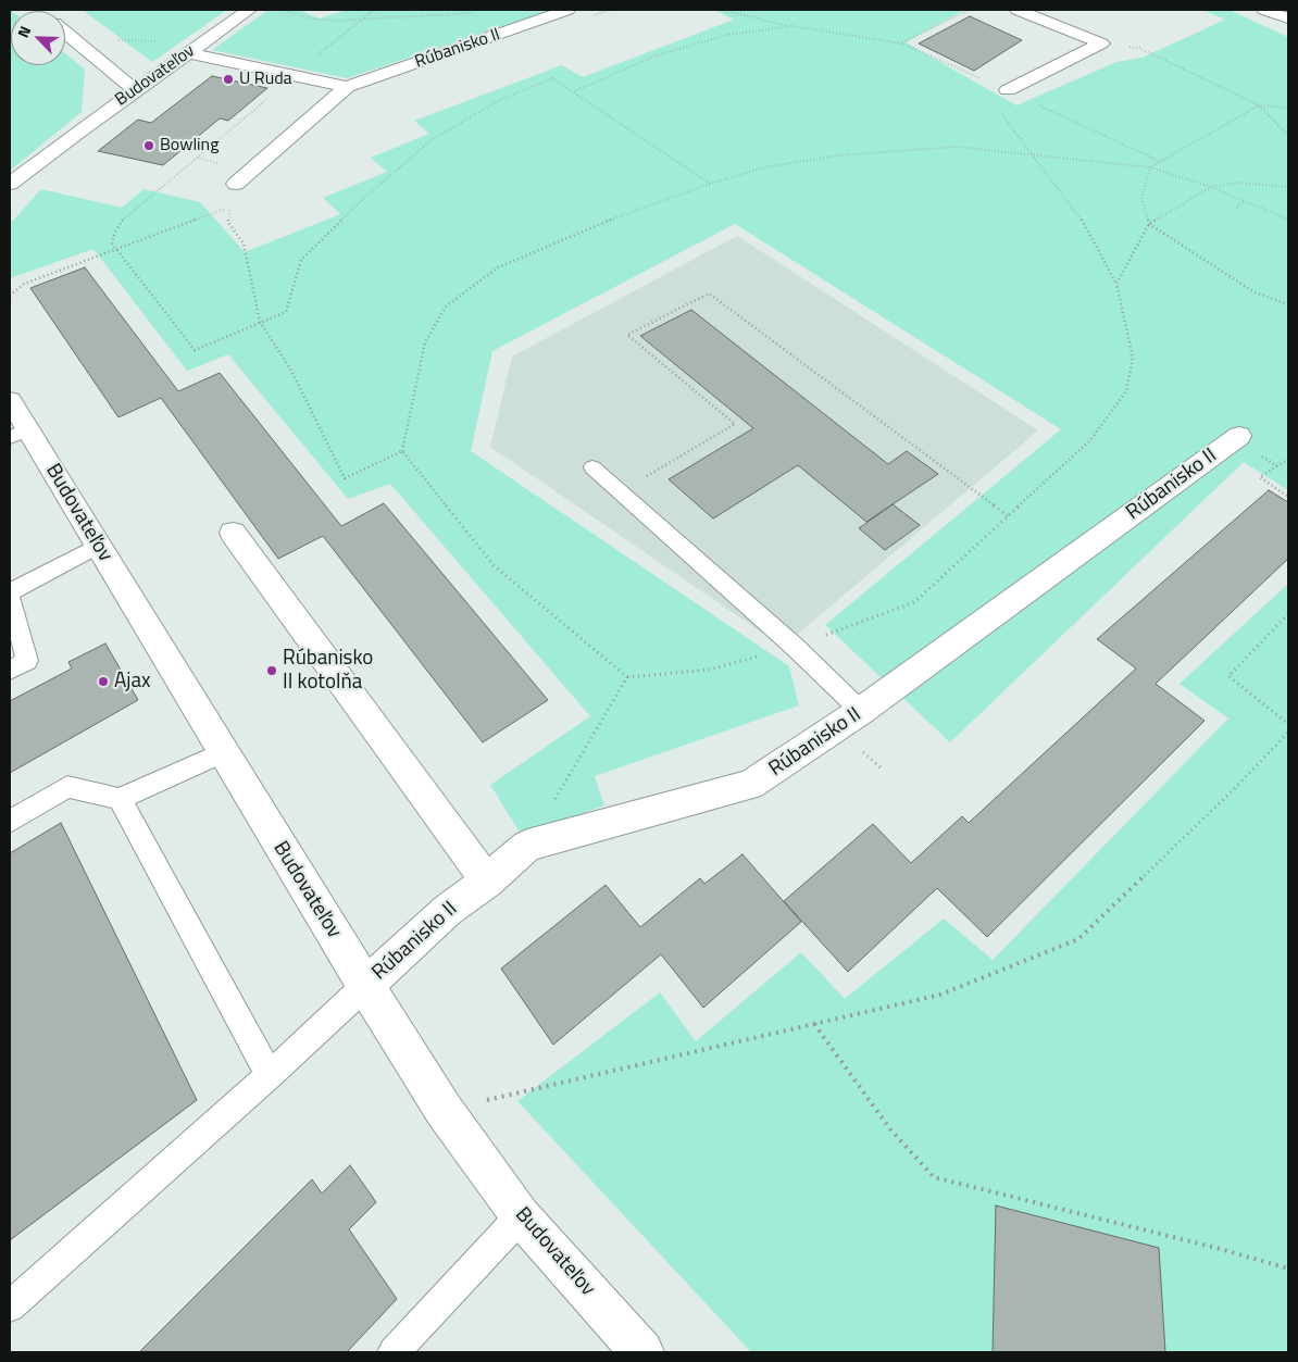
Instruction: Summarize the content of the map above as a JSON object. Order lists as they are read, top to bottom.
{
  "streets": {
    "street": ["Rúbanisko II", "Budovateľov"]
  },
  "crossings": [
    ["Rúbanisko II", "Budovateľov"]
  ],
  "places": [
    "U Ruda",
    "Bowling",
    "Rúbanisko II kotolňa",
    "Ajax"
  ],
  "north": "top left"
}
